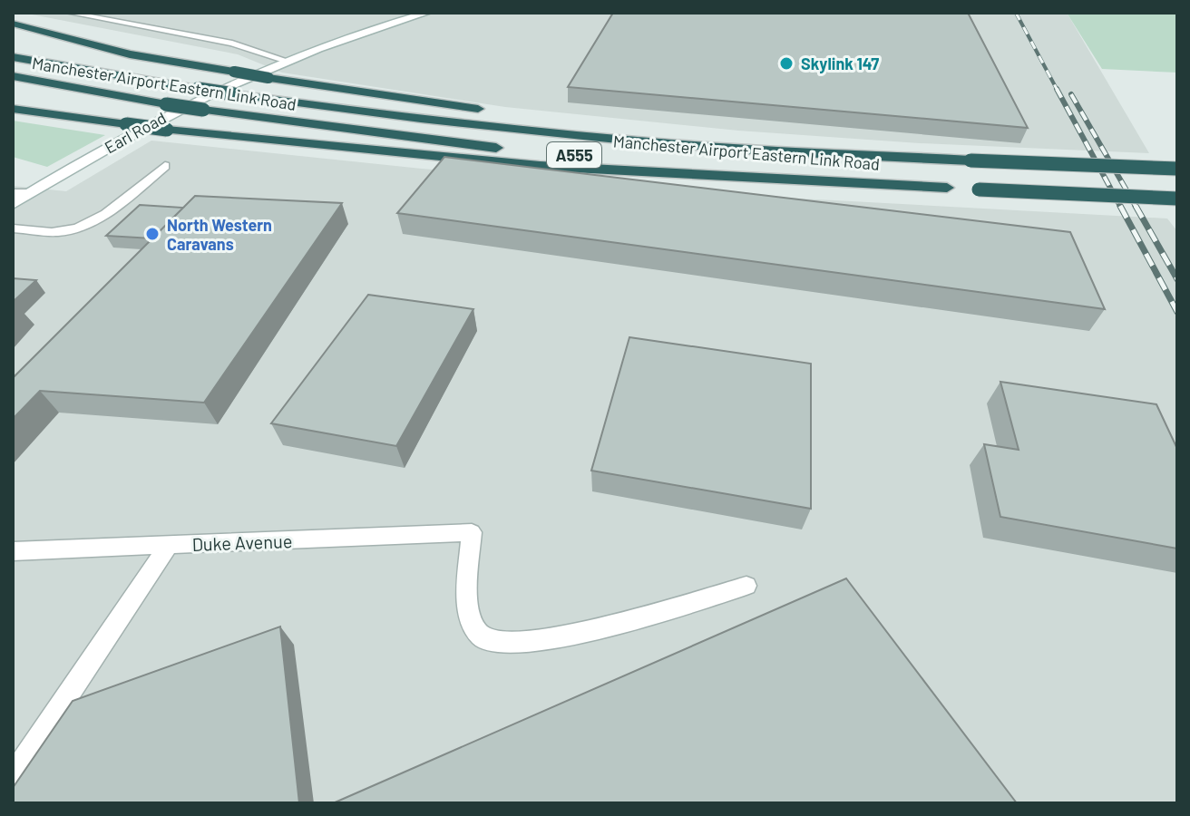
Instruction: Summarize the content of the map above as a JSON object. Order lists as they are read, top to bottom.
{
  "streets": {
    "highway": ["Manchester Airport Eastern Link Road", "A555"],
    "street": ["Earl Road"],
    "lane": ["Duke Avenue"]
  },
  "places": ["Skylink 147", "North Western Caravans"]
}
